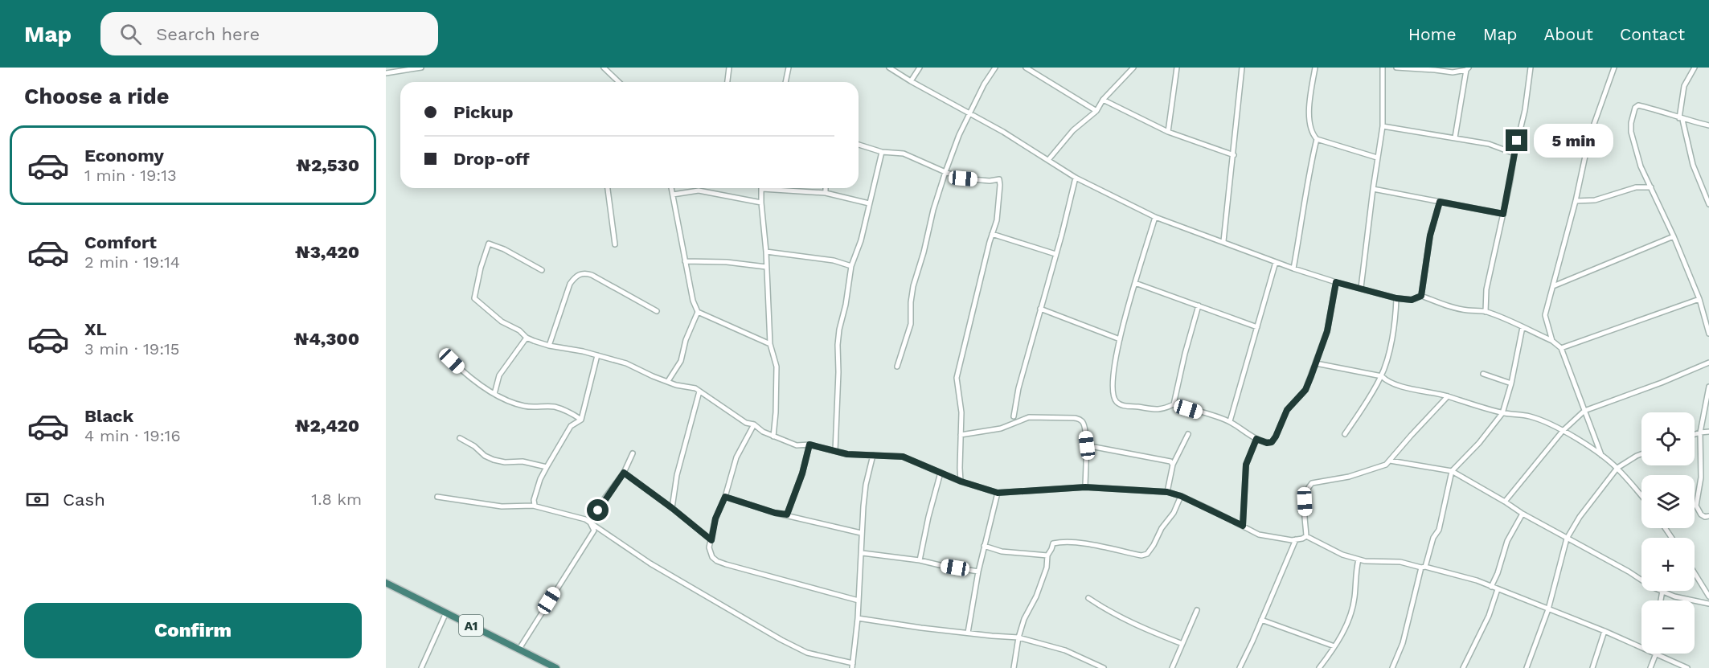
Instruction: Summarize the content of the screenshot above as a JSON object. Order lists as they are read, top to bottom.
{
  "streets": {
    "highway": ["A1"]
  },
  "page": {
    "header": "Map",
    "search": "Search here",
    "nav": [
      "Home",
      "Map",
      "About",
      "Contact"
    ],
    "heading": "Choose a ride",
    "banner": ["Pickup", "Drop-off"],
    "bubble": "5 min",
    "list": [
      {
        "name": "Economy",
        "note": "1 min · 19:13",
        "value": "₦2,530"
      },
      {
        "name": "Comfort",
        "note": "2 min · 19:14",
        "value": "₦3,420"
      },
      {
        "name": "XL",
        "note": "3 min · 19:15",
        "value": "₦4,300"
      },
      {
        "name": "Black",
        "note": "4 min · 19:16",
        "value": "₦2,420"
      }
    ],
    "map_buttons": ["+", "−"],
    "pay": ["Cash", "1.8 km"],
    "buttons": "Confirm"
  }
}
